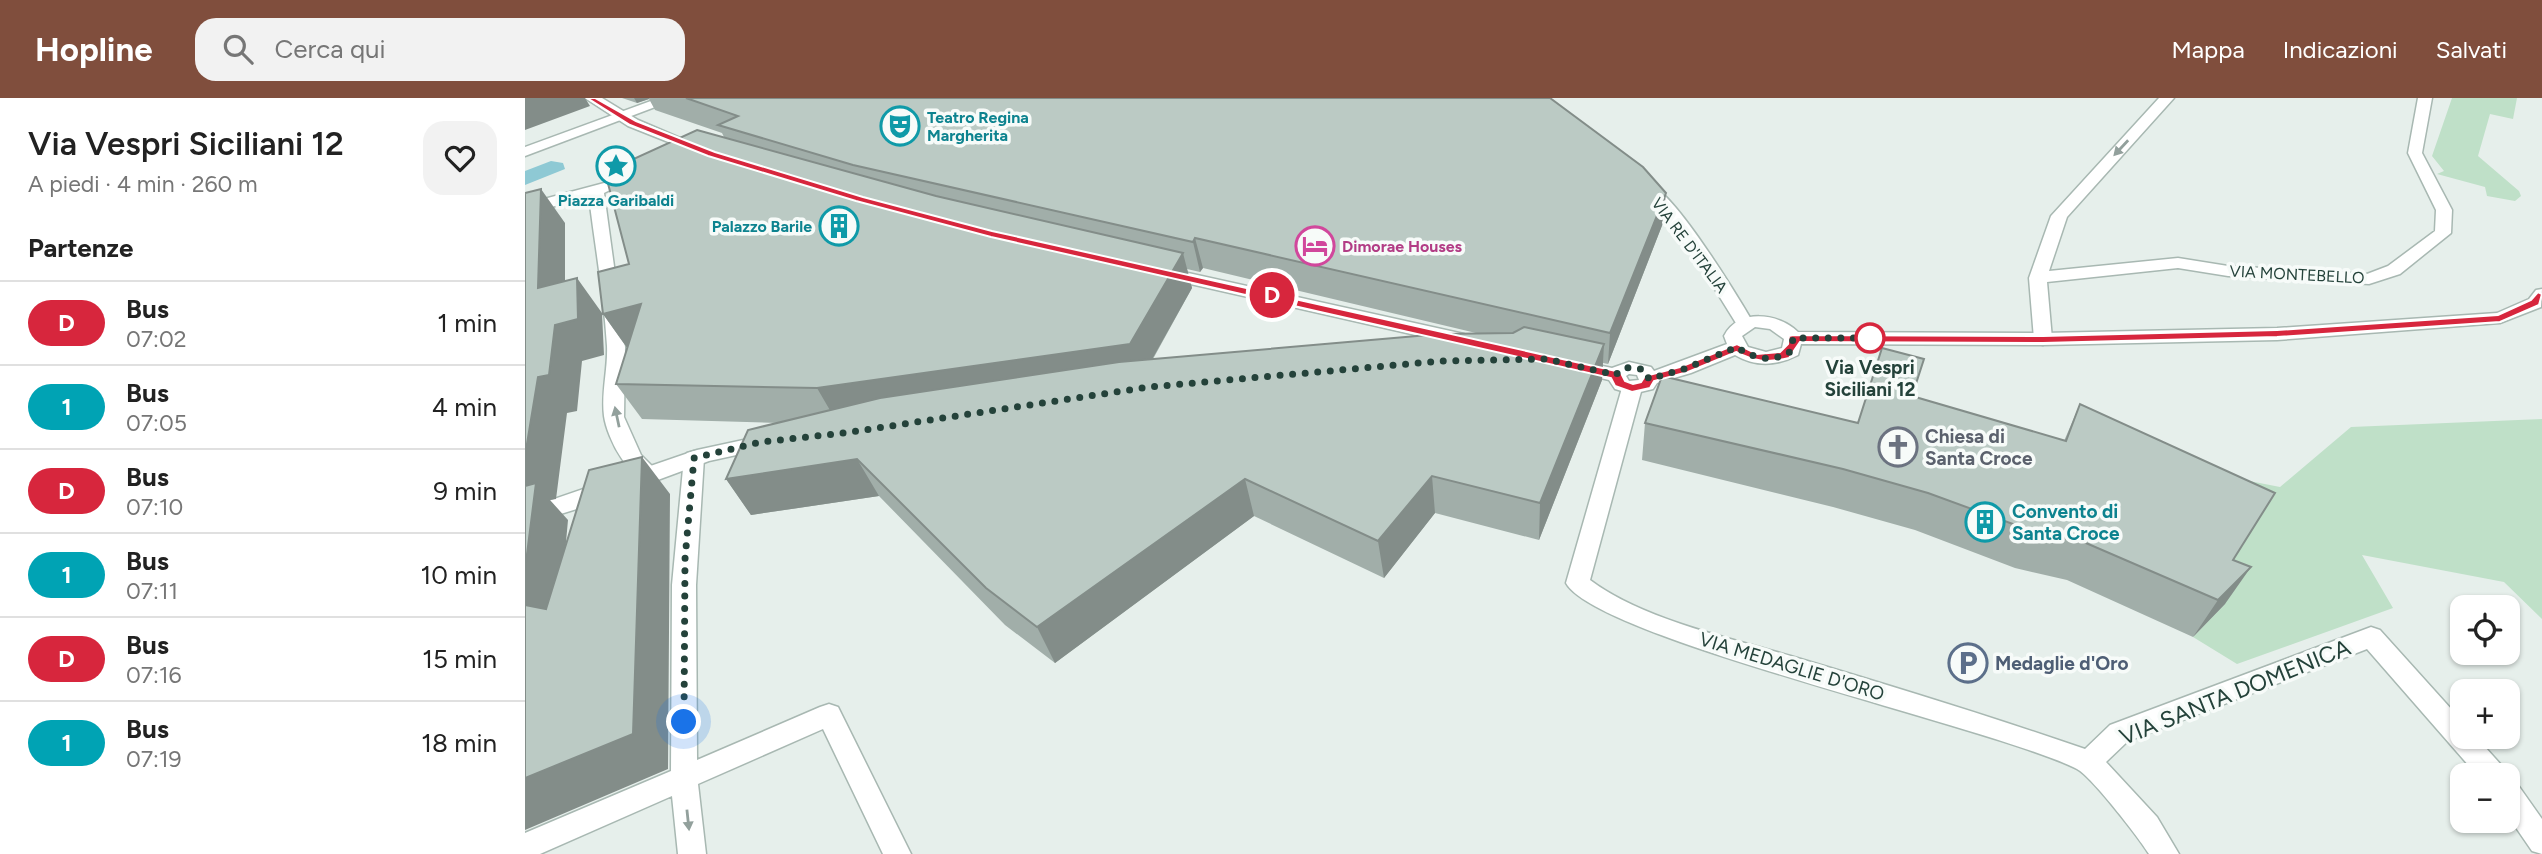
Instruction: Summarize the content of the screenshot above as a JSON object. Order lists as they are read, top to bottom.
{
  "streets": {
    "street": [
      "VIA RE D'ITALIA",
      "VIA MONTEBELLO",
      "VIA MEDAGLIE D'ORO",
      "VIA SANTA DOMENICA"
    ]
  },
  "crossings": [
    ["VIA MEDAGLIE D'ORO", "VIA SANTA DOMENICA"]
  ],
  "places": {
    "theatre": ["Teatro Regina Margherita"],
    "place": ["Piazza Garibaldi"],
    "building": ["Palazzo Barile", "Convento di Santa Croce"],
    "hotel": ["Dimorae Houses"],
    "other": ["Via Vespri Siciliani 12"],
    "church": ["Chiesa di Santa Croce"],
    "parking": ["Medaglie d'Oro"]
  },
  "lines": ["bus line D"],
  "page": {
    "header": "Hopline",
    "search": "Cerca qui",
    "nav": ["Mappa", "Indicazioni", "Salvati"],
    "heading": [
      ["Via Vespri Siciliani 12", "A piedi · 4 min · 260 m"],
      "Partenze"
    ],
    "on_map": "D",
    "list": [
      {
        "mark": "D",
        "name": "Bus",
        "note": "07:02",
        "value": "1 min"
      },
      {
        "mark": "1",
        "name": "Bus",
        "note": "07:05",
        "value": "4 min"
      },
      {
        "mark": "D",
        "name": "Bus",
        "note": "07:10",
        "value": "9 min"
      },
      {
        "mark": "1",
        "name": "Bus",
        "note": "07:11",
        "value": "10 min"
      },
      {
        "mark": "D",
        "name": "Bus",
        "note": "07:16",
        "value": "15 min"
      },
      {
        "mark": "1",
        "name": "Bus",
        "note": "07:19",
        "value": "18 min"
      }
    ],
    "map_buttons": ["+", "−"]
  }
}
